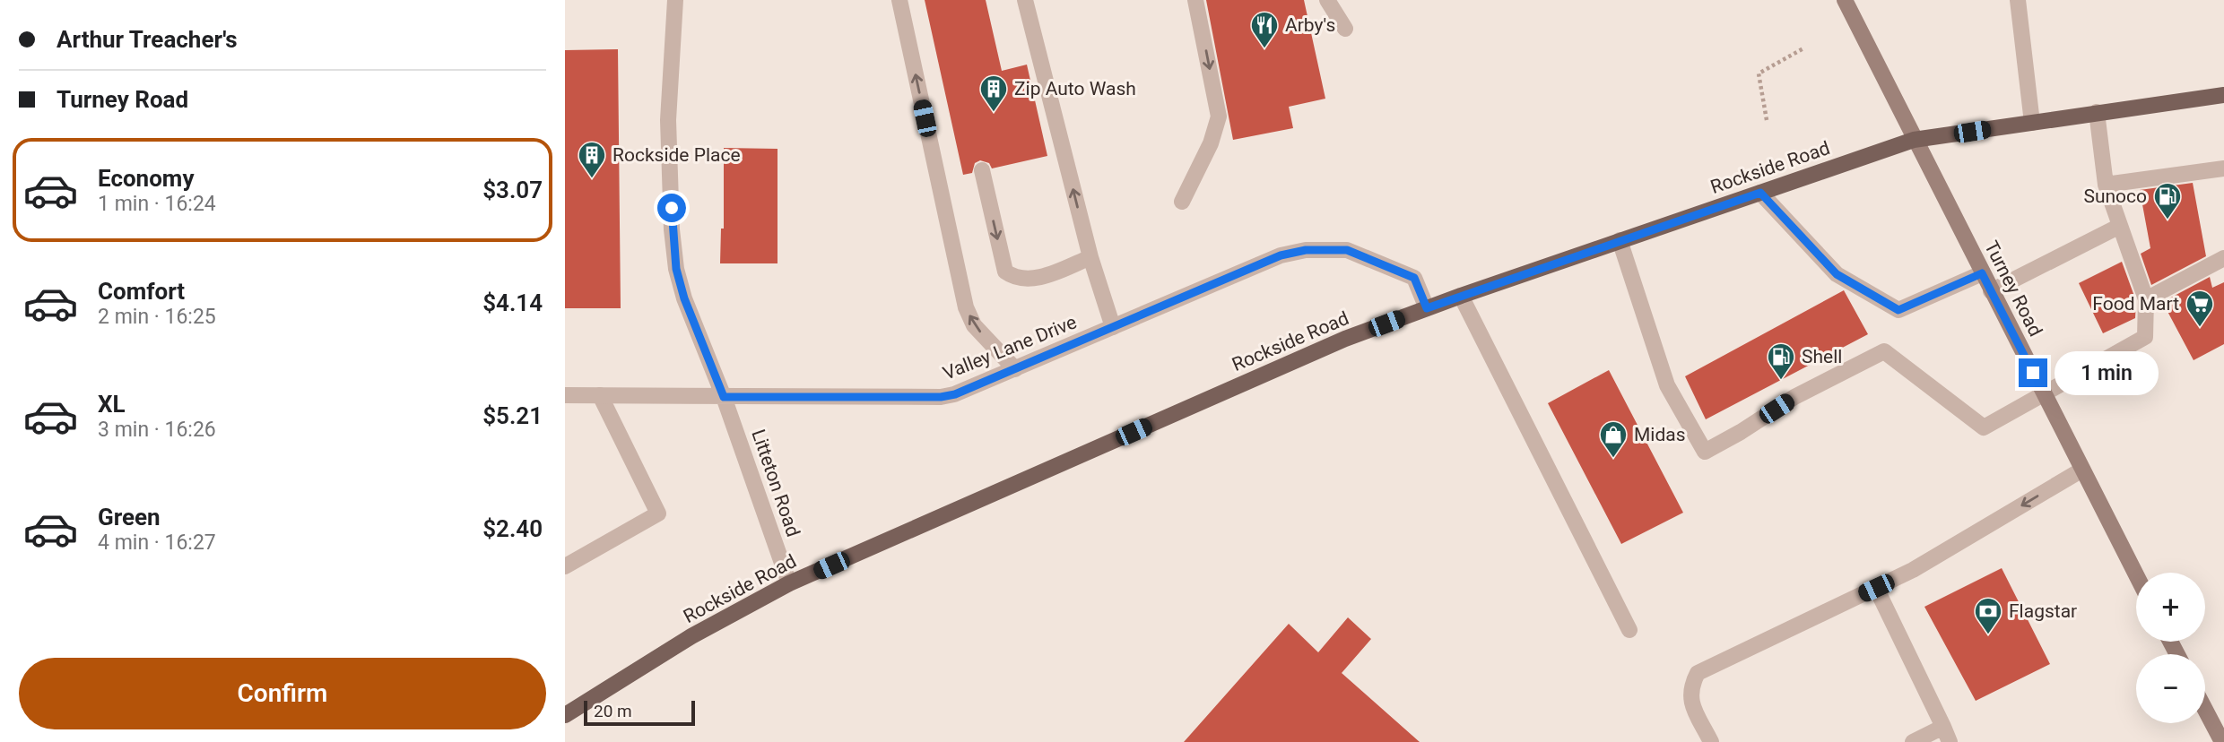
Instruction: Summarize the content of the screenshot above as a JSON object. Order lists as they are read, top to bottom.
{
  "streets": {
    "main road": ["Rockside Road"],
    "street": ["Turney Road", "Valley Lane Drive", "Litteton Road"]
  },
  "crossings": [
    ["Rockside Road", "Turney Road"],
    ["Rockside Road", "Valley Lane Drive"],
    ["Rockside Road", "Litteton Road"],
    ["Valley Lane Drive", "Litteton Road"]
  ],
  "places": {
    "restaurant": ["Arby's"],
    "building": ["Zip Auto Wash", "Rockside Place"],
    "fuel station": ["Sunoco", "Shell"],
    "supermarket": ["Food Mart"],
    "shop": ["Midas"],
    "bank": ["Flagstar"]
  },
  "scale_bar": "20 m",
  "page": {
    "banner": ["Arthur Treacher's", "Turney Road"],
    "list": [
      {
        "name": "Economy",
        "note": "1 min · 16:24",
        "value": "$3.07"
      },
      {
        "name": "Comfort",
        "note": "2 min · 16:25",
        "value": "$4.14"
      },
      {
        "name": "XL",
        "note": "3 min · 16:26",
        "value": "$5.21"
      },
      {
        "name": "Green",
        "note": "4 min · 16:27",
        "value": "$2.40"
      }
    ],
    "bubble": "1 min",
    "map_buttons": ["+", "−"],
    "buttons": "Confirm",
    "scale": "20 m"
  }
}
